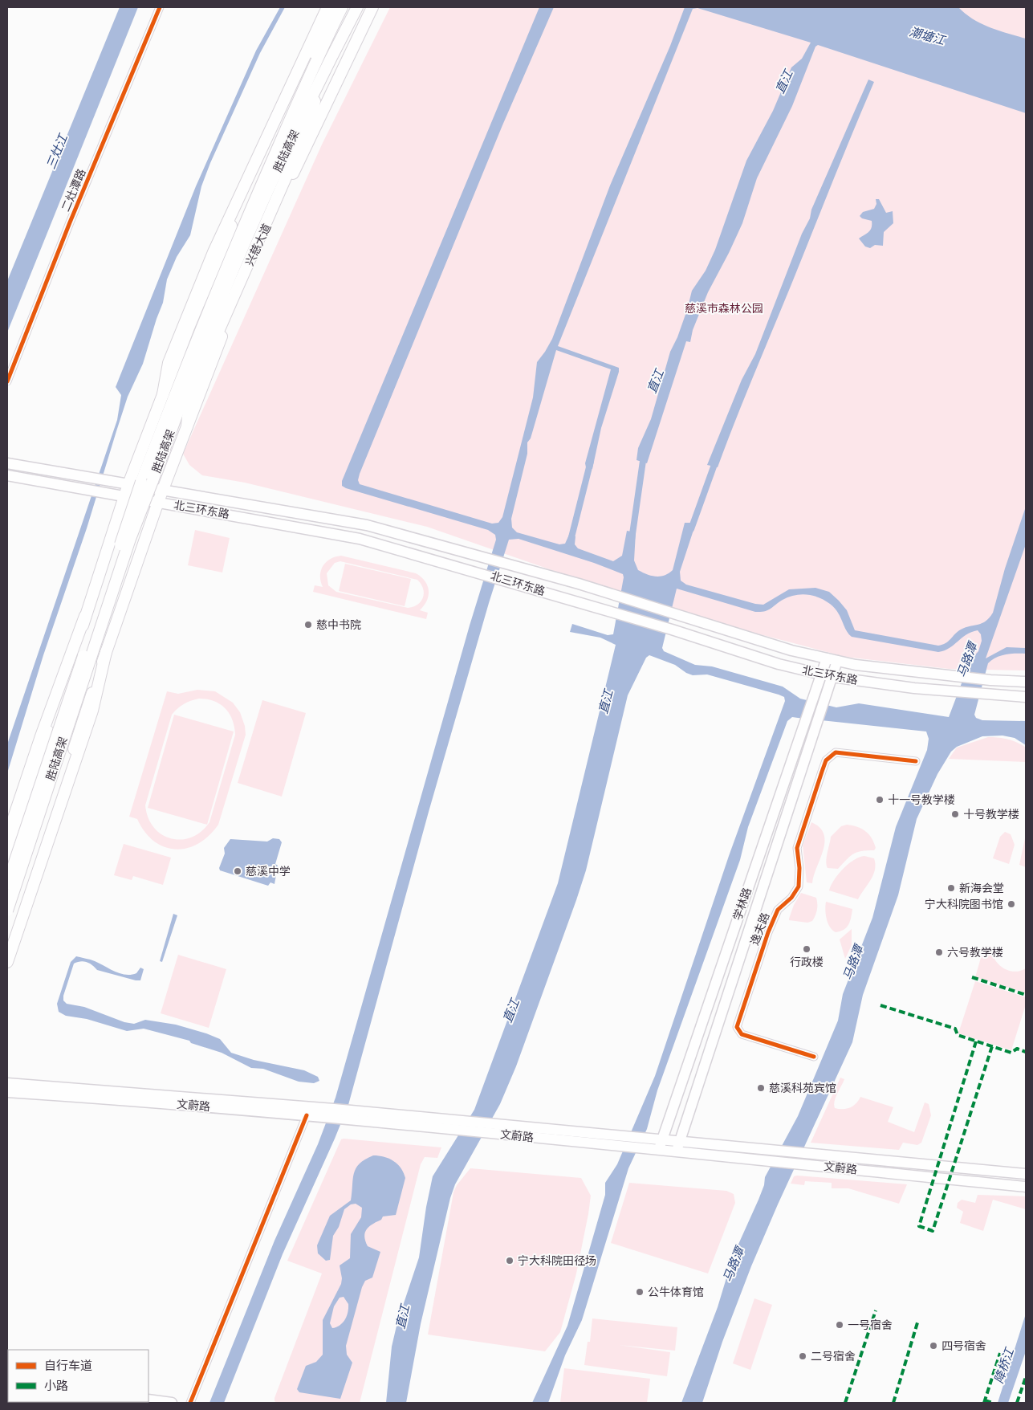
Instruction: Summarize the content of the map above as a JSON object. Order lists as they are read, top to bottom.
{
  "streets": {
    "main road": [
      "胜陆高架",
      "兴慈大道",
      "北三环东路",
      "学林路",
      "文蔚路"
    ],
    "street": ["二灶潭路", "逸夫路"]
  },
  "crossings": [
    ["兴慈大道", "北三环东路"],
    ["北三环东路", "学林路"],
    ["学林路", "文蔚路"]
  ],
  "water": [
    "潮塘江",
    "直江",
    "三灶江",
    "马路潭",
    "降桥江"
  ],
  "parks": ["慈溪市森林公园"],
  "places": [
    "慈中书院",
    "十一号教学楼",
    "十号教学楼",
    "慈溪中学",
    "新海会堂",
    "宁大科院图书馆",
    "行政楼",
    "六号教学楼",
    "慈溪科苑宾馆",
    "宁大科院田径场",
    "公牛体育馆",
    "一号宿舍",
    "四号宿舍",
    "二号宿舍"
  ],
  "legend": ["自行车道", "小路"]
}
